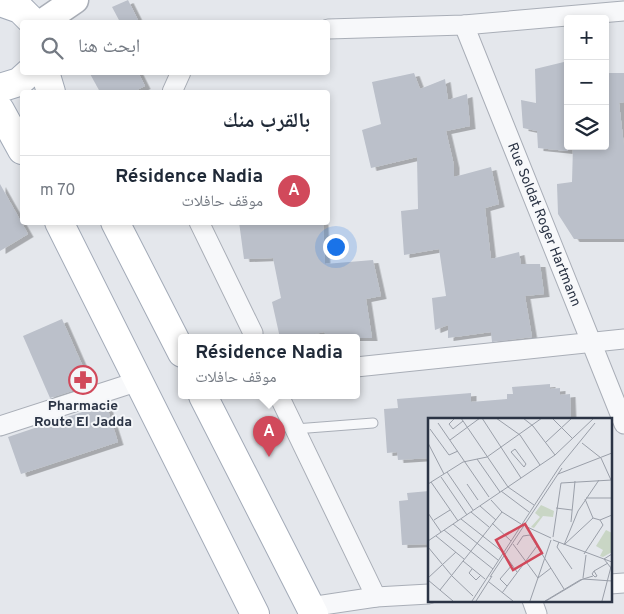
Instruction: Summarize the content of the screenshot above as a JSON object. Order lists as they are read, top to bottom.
{
  "streets": {
    "street": ["Rue Soldat Roger Hartmann"]
  },
  "places": {
    "pharmacy": ["Pharmacie Route El Jadda"]
  },
  "page": {
    "map_buttons": ["+", "−"],
    "search": "ابحث هنا",
    "heading": "بالقرب منك",
    "list": [
      {
        "mark": "A",
        "name": "Résidence Nadia",
        "note": "موقف حافلات",
        "value": "70 m"
      }
    ],
    "popup": ["Résidence Nadia", "موقف حافلات"],
    "pins": "A"
  }
}
